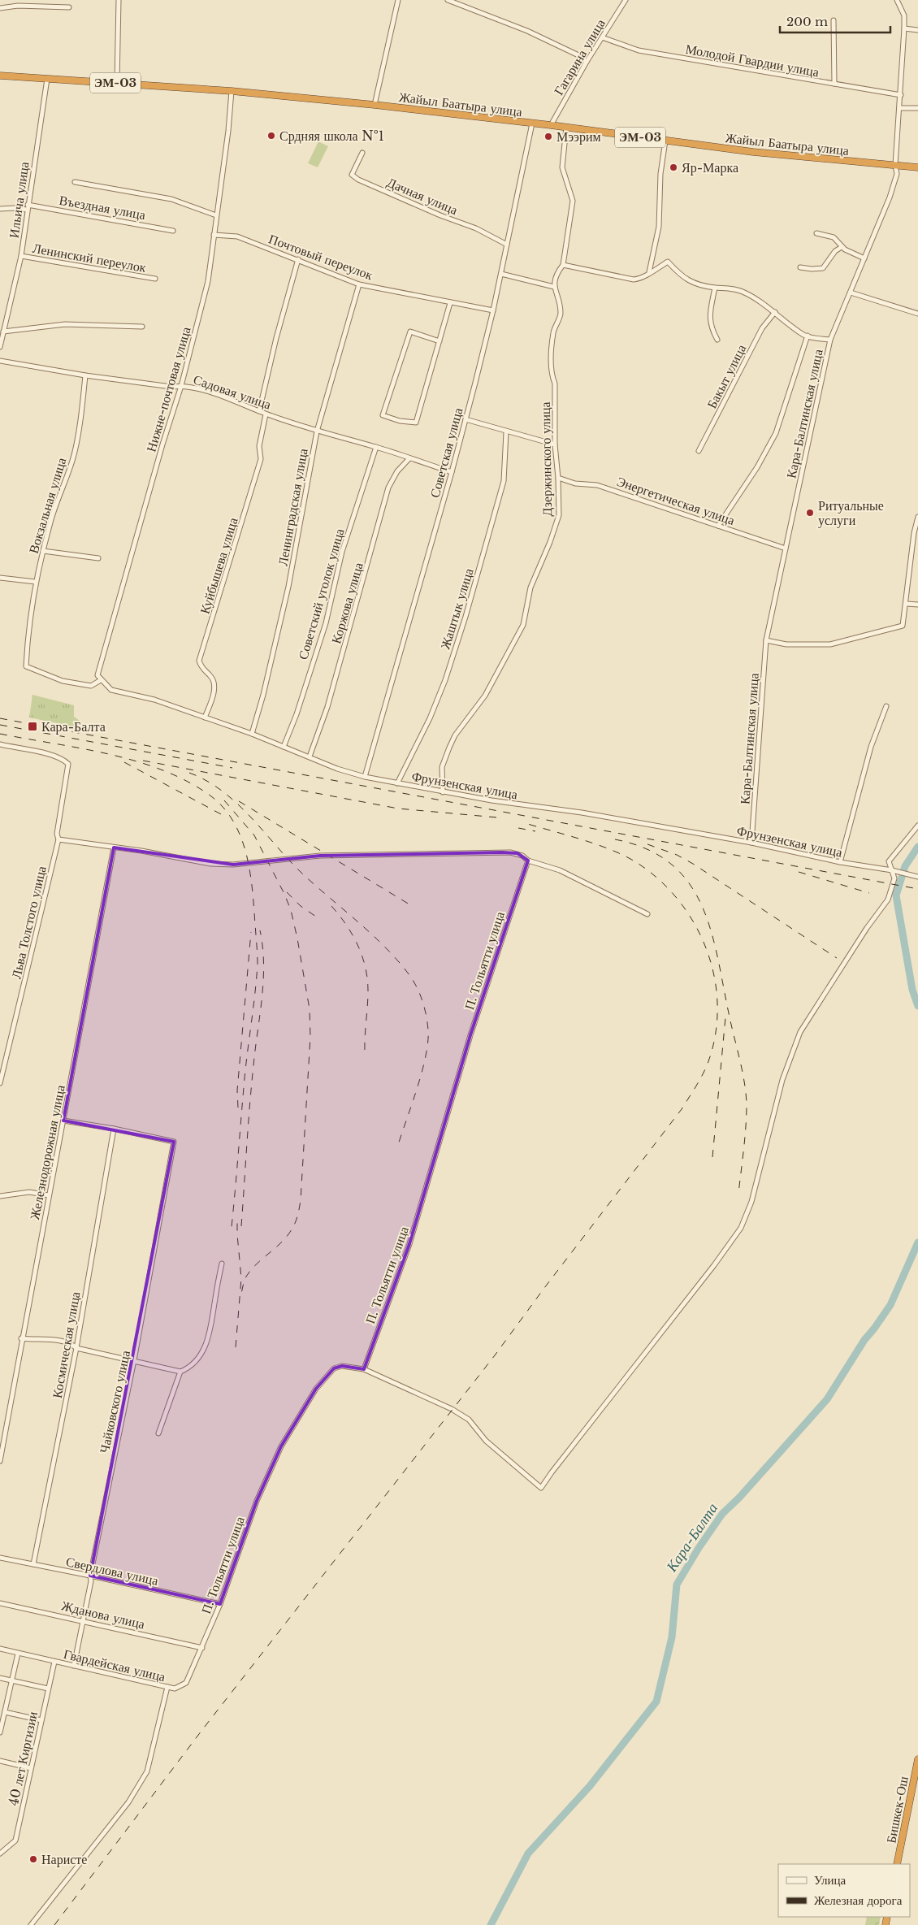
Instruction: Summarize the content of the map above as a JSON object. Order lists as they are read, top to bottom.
{
  "streets": {
    "highway": ["ЭМ-03", "Жайыл Баатыра улица", "Бишкек-Ош"],
    "street": [
      "Гагарина улица",
      "Молодой Гвардии улица",
      "Дачная улица",
      "Ильича улица",
      "Въездная улица",
      "Почтовый переулок",
      "Ленинский переулок",
      "Бакыт улица",
      "Нижне-почтовая улица",
      "Садовая улица",
      "Кара-Балтинская улица",
      "Советская улица",
      "Дзержинского улица",
      "Энергетическая улица",
      "Вокзальная улица",
      "Ленинградская улица",
      "Куйбышева улица",
      "Советский уголок улица",
      "Коржова улица",
      "Жаштык улица",
      "Фрунзенская улица",
      "Льва Толстого улица",
      "П. Тольятти улица",
      "Железнодорожная улица",
      "Космическая улица",
      "Чайковского улица",
      "Свердлова улица",
      "Жданова улица",
      "Гвардейская улица",
      "40 лет Киргизии"
    ]
  },
  "crossings": [
    ["Гагарина улица", "Молодой Гвардии улица"],
    ["Гагарина улица", "Жайыл Баатыра улица"],
    ["Молодой Гвардии улица", "Кара-Балтинская улица"],
    ["Жайыл Баатыра улица", "Ильича улица"],
    ["Жайыл Баатыра улица", "Нижне-почтовая улица"],
    ["Жайыл Баатыра улица", "Кара-Балтинская улица"],
    ["Жайыл Баатыра улица", "Советская улица"],
    ["Дачная улица", "Советская улица"],
    ["Ильича улица", "Въездная улица"],
    ["Ильича улица", "Ленинский переулок"],
    ["Почтовый переулок", "Нижне-почтовая улица"],
    ["Почтовый переулок", "Советская улица"],
    ["Почтовый переулок", "Ленинградская улица"],
    ["Нижне-почтовая улица", "Садовая улица"],
    ["Нижне-почтовая улица", "Вокзальная улица"],
    ["Нижне-почтовая улица", "Фрунзенская улица"],
    ["Садовая улица", "Советская улица"],
    ["Садовая улица", "Вокзальная улица"],
    ["Садовая улица", "Ленинградская улица"],
    ["Садовая улица", "Куйбышева улица"],
    ["Садовая улица", "Советский уголок улица"],
    ["Садовая улица", "Коржова улица"],
    ["Кара-Балтинская улица", "Энергетическая улица"],
    ["Кара-Балтинская улица", "Фрунзенская улица"],
    ["Советская улица", "Фрунзенская улица"],
    ["Дзержинского улица", "Энергетическая улица"],
    ["Дзержинского улица", "Фрунзенская улица"],
    ["Вокзальная улица", "Фрунзенская улица"],
    ["Ленинградская улица", "Фрунзенская улица"],
    ["Куйбышева улица", "Фрунзенская улица"],
    ["Советский уголок улица", "Фрунзенская улица"],
    ["Коржова улица", "Фрунзенская улица"],
    ["Жаштык улица", "Фрунзенская улица"],
    ["П. Тольятти улица", "Свердлова улица"],
    ["П. Тольятти улица", "Жданова улица"],
    ["П. Тольятти улица", "Гвардейская улица"],
    ["Космическая улица", "Чайковского улица"],
    ["Космическая улица", "Свердлова улица"],
    ["Чайковского улица", "Свердлова улица"],
    ["Чайковского улица", "Жданова улица"],
    ["Чайковского улица", "Гвардейская улица"],
    ["Жданова улица", "Гвардейская улица"],
    ["Гвардейская улица", "40 лет Киргизии"]
  ],
  "water": ["Кара-Балта"],
  "places": {
    "other": [
      "Срдняя школа №1",
      "Мээрим",
      "Яр-Марка",
      "Ритуальные услуги",
      "Наристе"
    ],
    "transit": ["Кара-Балта"]
  },
  "legend": ["Улица", "Железная дорога"],
  "scale_bar": "200 m"
}
